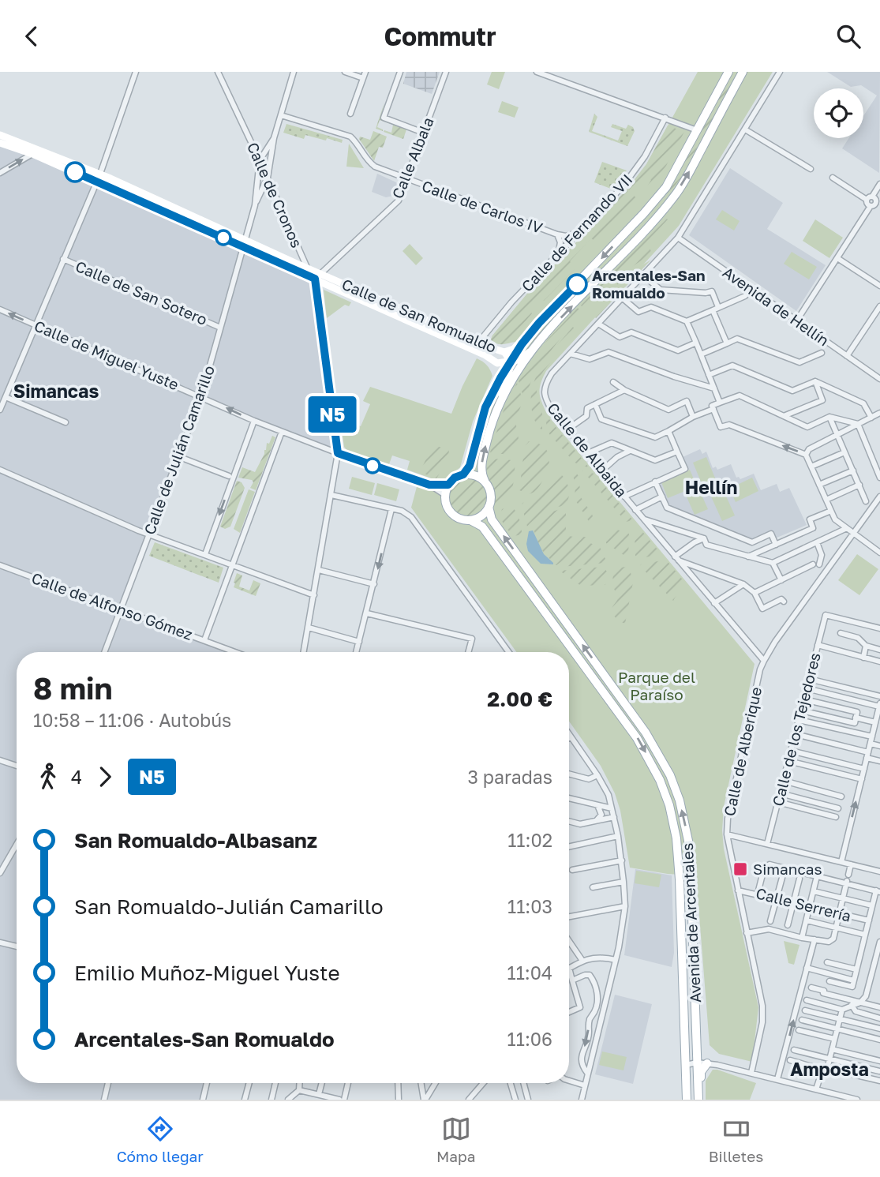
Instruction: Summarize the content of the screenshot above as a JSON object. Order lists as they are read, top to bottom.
{
  "streets": {
    "main road": ["Calle de San Romualdo", "Avenida de Arcentales"],
    "street": [
      "Calle Albala",
      "Calle de Cronos",
      "Calle de Carlos IV",
      "Calle de Fernando VII",
      "Calle de San Sotero",
      "Avenida de Hellín",
      "Calle de Miguel Yuste",
      "Calle de Julián Camarillo",
      "Calle de Albaida",
      "Calle de Alfonso Gómez",
      "Calle de los Tejedores",
      "Calle de Alberique",
      "Calle Serrería"
    ]
  },
  "crossings": [
    ["Calle Albala", "Calle de Carlos IV"],
    ["Calle Albala", "Calle de San Romualdo"],
    ["Calle de Cronos", "Calle de San Romualdo"],
    ["Calle de Cronos", "Calle de Julián Camarillo"],
    ["Calle de Carlos IV", "Calle de Fernando VII"],
    ["Calle de Carlos IV", "Calle de Julián Camarillo"],
    ["Calle de Fernando VII", "Calle de San Romualdo"],
    ["Calle de San Sotero", "Calle de Julián Camarillo"],
    ["Avenida de Hellín", "Calle de Albaida"],
    ["Calle de San Romualdo", "Calle de Julián Camarillo"],
    ["Calle de Miguel Yuste", "Calle de Julián Camarillo"],
    ["Calle de Miguel Yuste", "Avenida de Arcentales"],
    ["Calle de Julián Camarillo", "Calle de Alfonso Gómez"],
    ["Calle de Albaida", "Calle de Alberique"],
    ["Calle de Alberique", "Calle Serrería"]
  ],
  "districts": ["Simancas", "Hellín", "Amposta"],
  "parks": ["Parque del Paraíso"],
  "places": {
    "other": ["Arcentales-San Romualdo"],
    "transit": ["Simancas"]
  },
  "lines": ["bus line N5"],
  "page": {
    "header": "Commutr",
    "on_map": "N5",
    "heading": ["8 min", "10:58 – 11:06 · Autobús", "2.00 €"],
    "legs": ["4", "N5", "3 paradas"],
    "list": [
      {
        "name": "San Romualdo-Albasanz",
        "value": "11:02"
      },
      {
        "name": "San Romualdo-Julián Camarillo",
        "value": "11:03"
      },
      {
        "name": "Emilio Muñoz-Miguel Yuste",
        "value": "11:04"
      },
      {
        "name": "Arcentales-San Romualdo",
        "value": "11:06"
      }
    ],
    "tabs": ["Cómo llegar", "Mapa", "Billetes"]
  }
}
